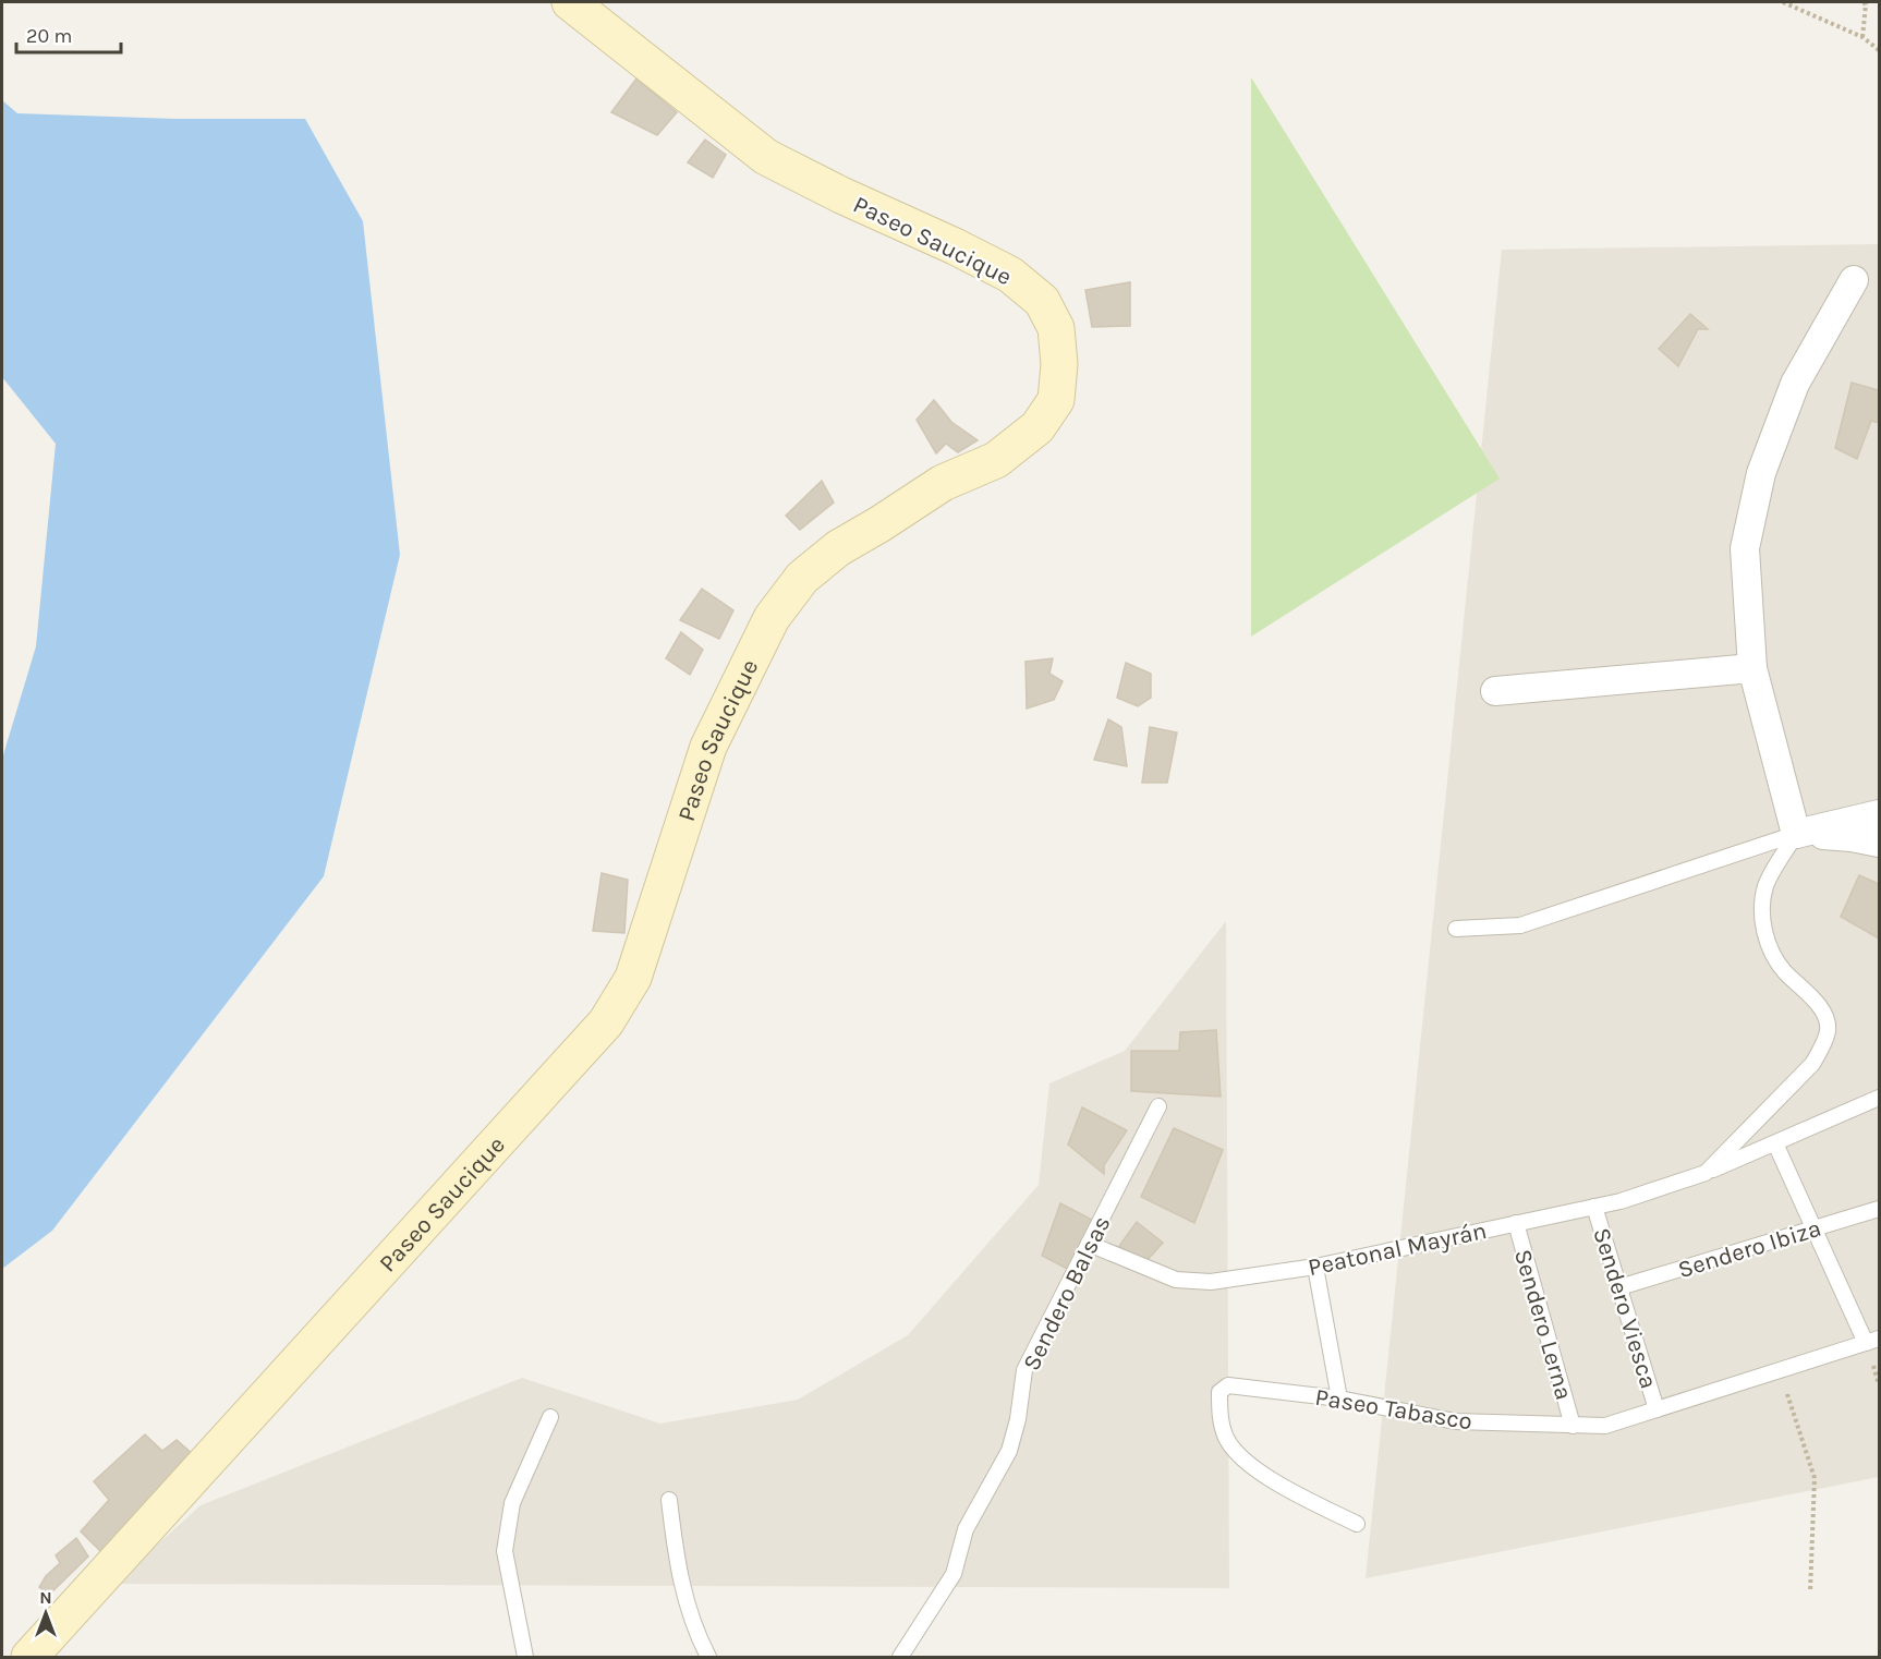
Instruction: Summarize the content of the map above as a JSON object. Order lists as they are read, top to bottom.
{
  "streets": {
    "street": ["Paseo Saucique"],
    "lane": [
      "Peatonal Mayrán",
      "Sendero Ibiza",
      "Sendero Balsas",
      "Sendero Viesca",
      "Sendero Lerna",
      "Paseo Tabasco"
    ]
  },
  "crossings": [
    ["Peatonal Mayrán", "Sendero Balsas"],
    ["Peatonal Mayrán", "Sendero Viesca"],
    ["Peatonal Mayrán", "Sendero Lerna"],
    ["Sendero Ibiza", "Sendero Viesca"],
    ["Sendero Viesca", "Paseo Tabasco"],
    ["Sendero Lerna", "Paseo Tabasco"]
  ],
  "scale_bar": "20 m",
  "north": "top"
}
